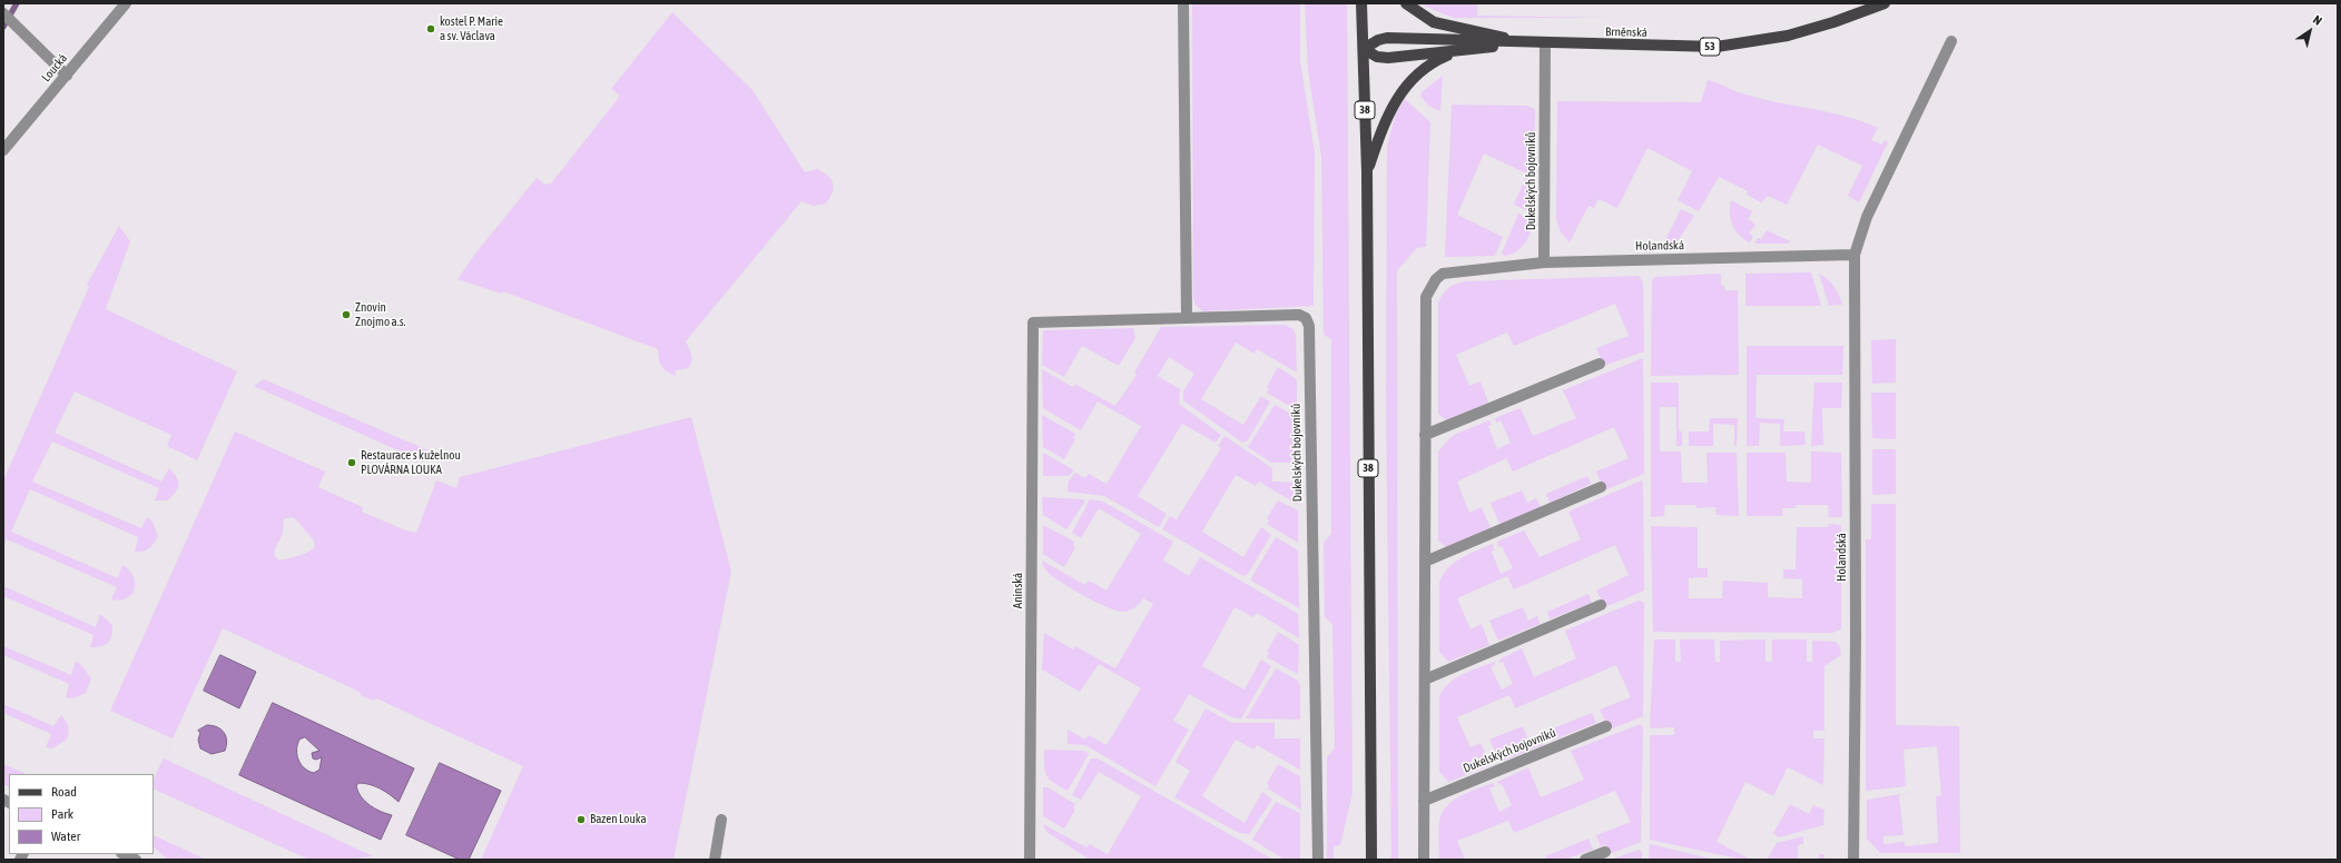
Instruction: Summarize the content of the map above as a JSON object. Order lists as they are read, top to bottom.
{
  "streets": {
    "main road": ["Brněnská", "53", "38"],
    "street": [
      "Loucká",
      "Dukelských bojovníků",
      "Holandská",
      "Aninská"
    ]
  },
  "crossings": [
    ["Brněnská", "38"],
    ["Brněnská", "Dukelských bojovníků"],
    ["Dukelských bojovníků", "Holandská"],
    ["Dukelských bojovníků", "Aninská"]
  ],
  "places": [
    "kostel P. Marie a sv. Václava",
    "Znovín Znojmo a.s.",
    "Restaurace s kuželnou PLOVÁRNA LOUKA",
    "Bazen Louka"
  ],
  "legend": ["Road", "Park", "Water"],
  "north": "top right"
}
